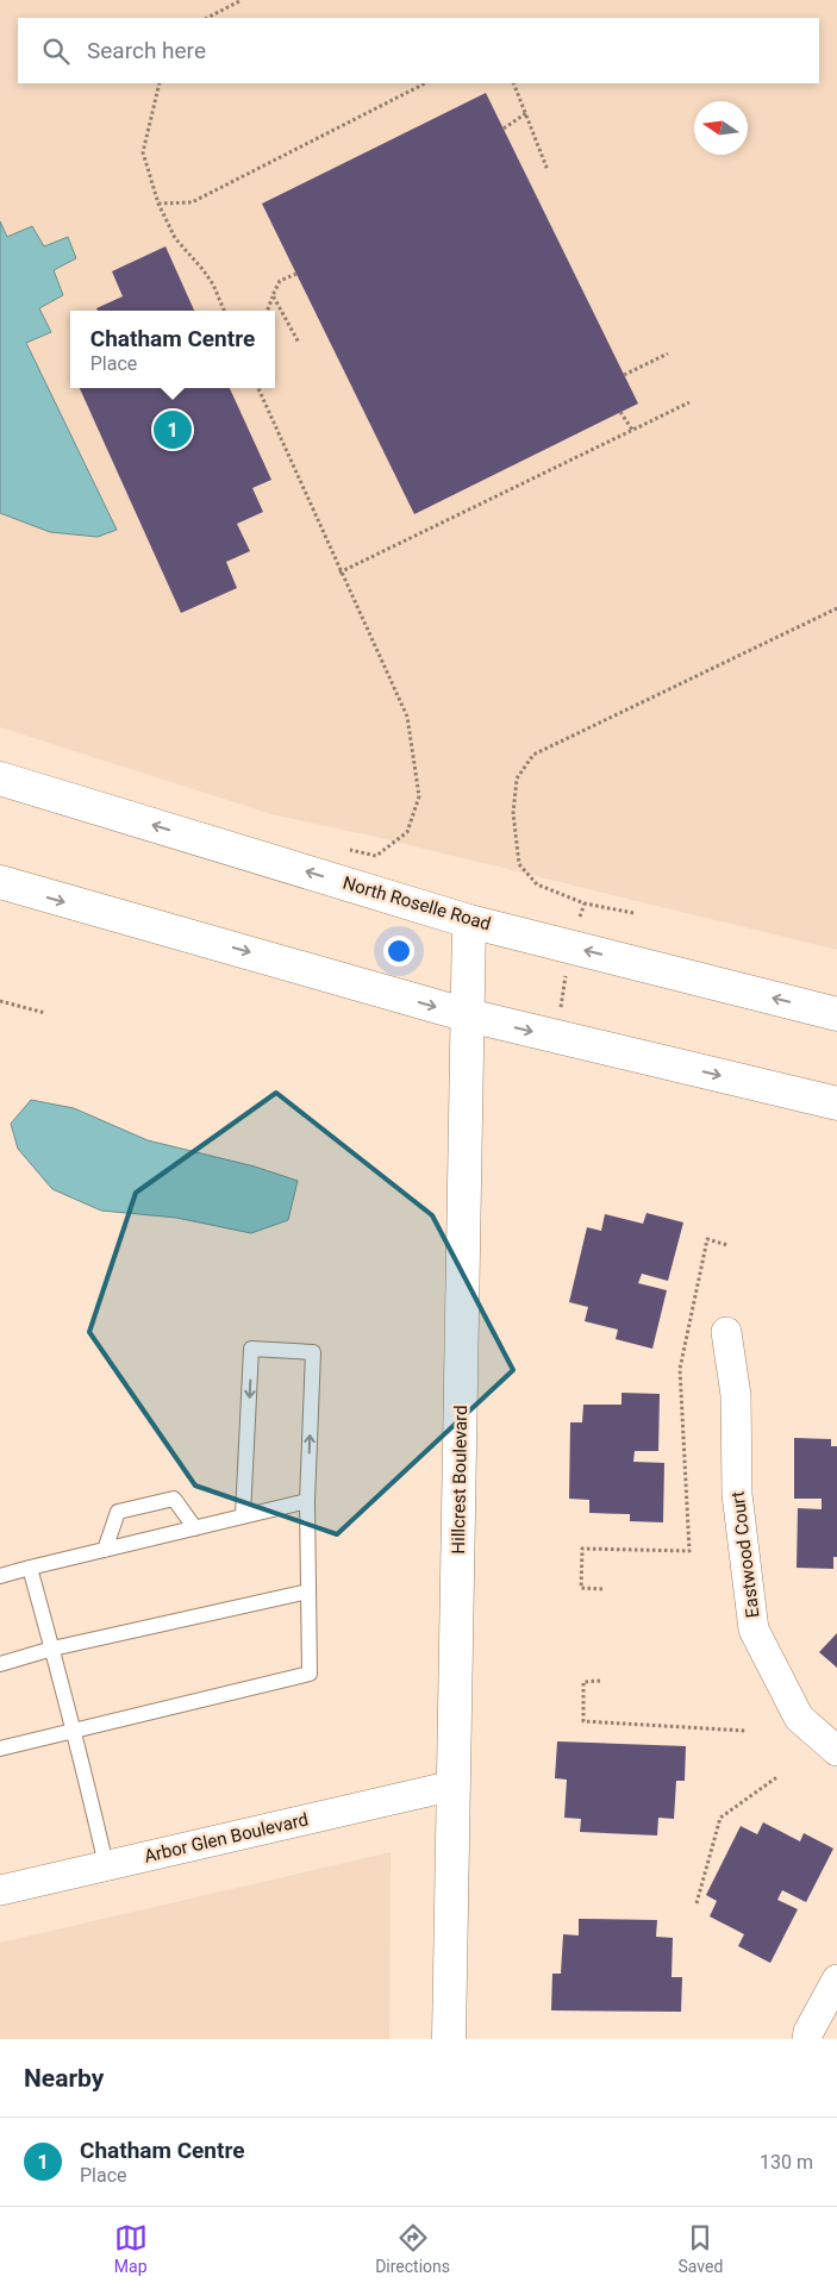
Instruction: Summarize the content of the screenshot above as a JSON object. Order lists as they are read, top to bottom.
{
  "streets": {
    "main road": ["North Roselle Road", "Hillcrest Boulevard"],
    "street": ["Eastwood Court", "Arbor Glen Boulevard"]
  },
  "crossings": [
    ["North Roselle Road", "Hillcrest Boulevard"],
    ["Hillcrest Boulevard", "Arbor Glen Boulevard"]
  ],
  "north": "left",
  "page": {
    "search": "Search here",
    "popup": ["Chatham Centre", "Place"],
    "pins": "1",
    "heading": "Nearby",
    "list": [
      {
        "mark": "1",
        "name": "Chatham Centre",
        "note": "Place",
        "value": "130 m"
      }
    ],
    "nav": ["Map", "Directions", "Saved"]
  }
}
